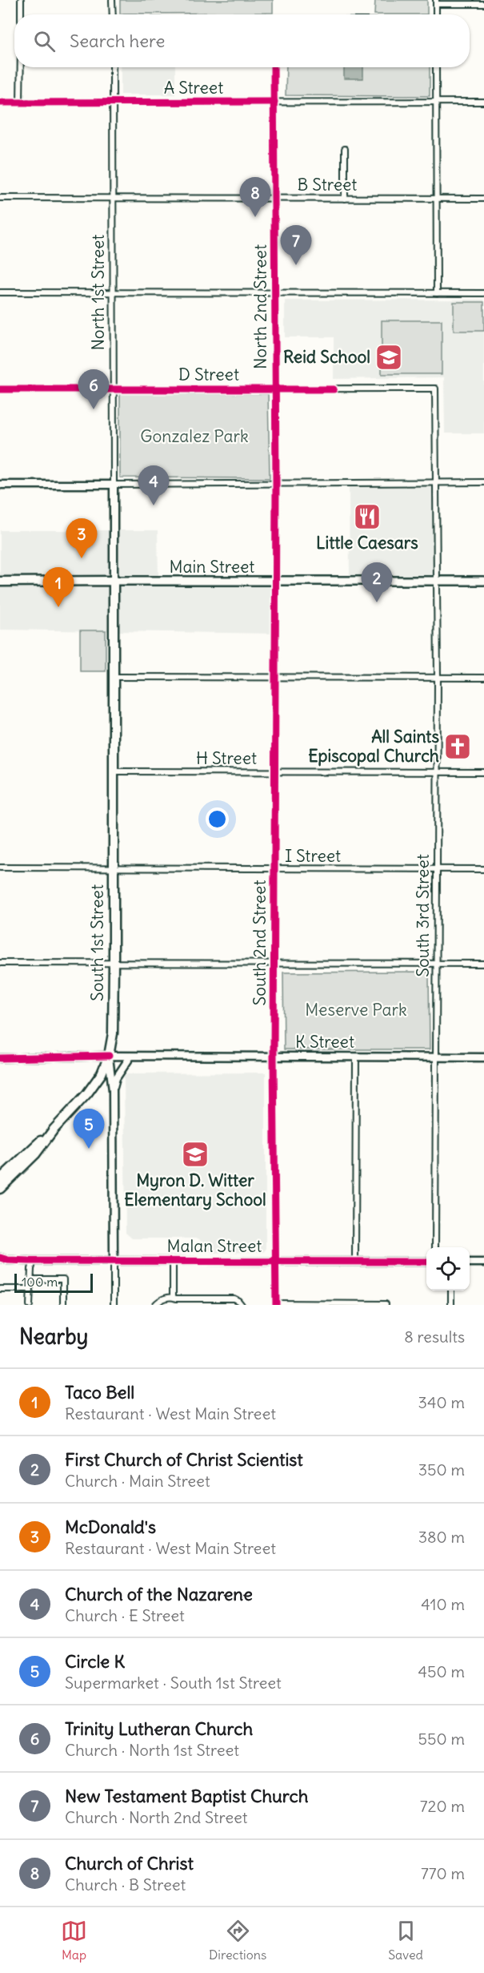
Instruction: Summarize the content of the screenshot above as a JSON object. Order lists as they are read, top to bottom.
{
  "streets": {
    "highway": ["South 1st Street"],
    "main road": ["Main Street"],
    "street": [
      "A Street",
      "B Street",
      "North 1st Street",
      "North 2nd Street",
      "D Street",
      "H Street",
      "I Street",
      "South 3rd Street",
      "South 2nd Street",
      "K Street",
      "Malan Street"
    ]
  },
  "crossings": [
    ["A Street", "North 1st Street"],
    ["A Street", "North 2nd Street"],
    ["B Street", "North 1st Street"],
    ["B Street", "North 2nd Street"],
    ["North 1st Street", "D Street"],
    ["North 1st Street", "Main Street"],
    ["North 1st Street", "South 1st Street"],
    ["North 2nd Street", "D Street"],
    ["North 2nd Street", "Main Street"],
    ["North 2nd Street", "South 2nd Street"],
    ["D Street", "South 3rd Street"],
    ["Main Street", "South 3rd Street"],
    ["Main Street", "South 1st Street"],
    ["Main Street", "South 2nd Street"],
    ["H Street", "South 3rd Street"],
    ["H Street", "South 1st Street"],
    ["H Street", "South 2nd Street"],
    ["I Street", "South 3rd Street"],
    ["I Street", "South 1st Street"],
    ["I Street", "South 2nd Street"],
    ["South 3rd Street", "K Street"],
    ["South 1st Street", "K Street"],
    ["South 1st Street", "Malan Street"],
    ["South 2nd Street", "K Street"],
    ["South 2nd Street", "Malan Street"]
  ],
  "parks": ["Gonzalez Park", "Meserve Park"],
  "places": {
    "school or university": ["Reid School", "Myron D. Witter Elementary School"],
    "restaurant": ["Little Caesars"],
    "church": ["All Saints Episcopal Church"]
  },
  "scale_bar": "100 m",
  "page": {
    "search": "Search here",
    "pins": [
      "8",
      "7",
      "6",
      "4",
      "3",
      "2",
      "1",
      "5"
    ],
    "scale": "100 m",
    "heading": ["Nearby", "8 results"],
    "list": [
      {
        "mark": "1",
        "name": "Taco Bell",
        "note": "Restaurant · West Main Street",
        "value": "340 m"
      },
      {
        "mark": "2",
        "name": "First Church of Christ Scientist",
        "note": "Church · Main Street",
        "value": "350 m"
      },
      {
        "mark": "3",
        "name": "McDonald's",
        "note": "Restaurant · West Main Street",
        "value": "380 m"
      },
      {
        "mark": "4",
        "name": "Church of the Nazarene",
        "note": "Church · E Street",
        "value": "410 m"
      },
      {
        "mark": "5",
        "name": "Circle K",
        "note": "Supermarket · South 1st Street",
        "value": "450 m"
      },
      {
        "mark": "6",
        "name": "Trinity Lutheran Church",
        "note": "Church · North 1st Street",
        "value": "550 m"
      },
      {
        "mark": "7",
        "name": "New Testament Baptist Church",
        "note": "Church · North 2nd Street",
        "value": "720 m"
      },
      {
        "mark": "8",
        "name": "Church of Christ",
        "note": "Church · B Street",
        "value": "770 m"
      }
    ],
    "nav": ["Map", "Directions", "Saved"]
  }
}
